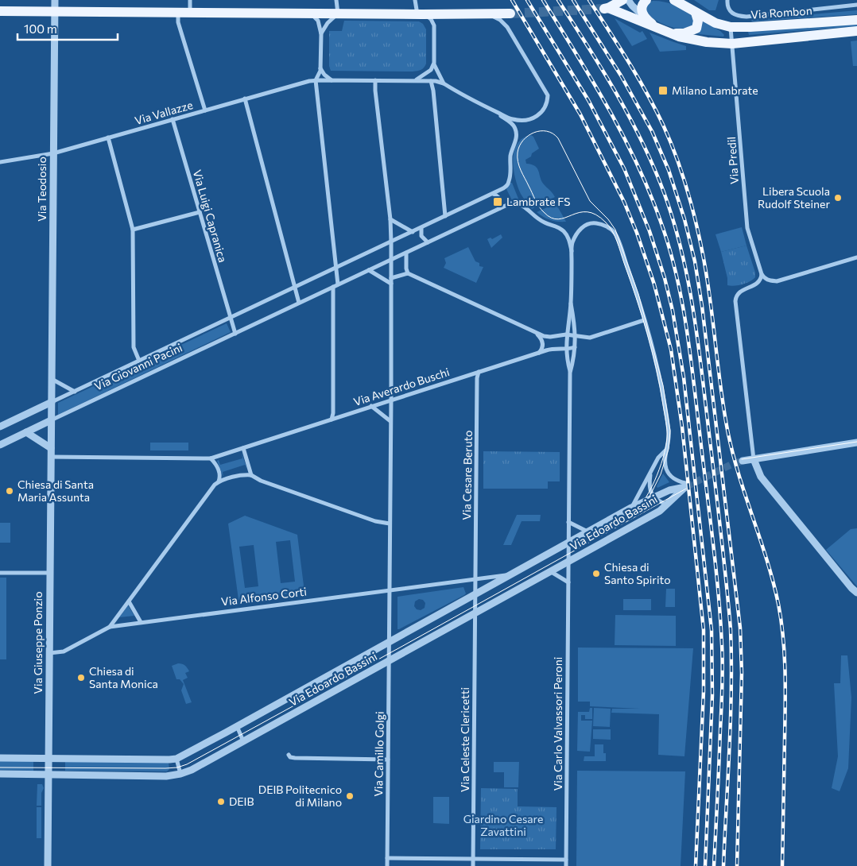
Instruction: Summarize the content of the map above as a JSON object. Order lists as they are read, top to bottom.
{
  "streets": {
    "main road": ["Via Rombon"],
    "street": [
      "Via Vallazze",
      "Via Predil",
      "Via Teodosio",
      "Via Luigi Capranica",
      "Via Giovanni Pacini",
      "Via Averardo Buschi",
      "Via Cesare Beruto",
      "Via Edoardo Bassini",
      "Via Alfonso Corti",
      "Via Giuseppe Ponzio",
      "Via Carlo Valvassori Peroni",
      "Via Celeste Clericetti",
      "Via Camillo Golgi"
    ]
  },
  "crossings": [
    ["Via Rombon", "Via Predil"],
    ["Via Vallazze", "Via Teodosio"],
    ["Via Vallazze", "Via Luigi Capranica"],
    ["Via Vallazze", "Via Giovanni Pacini"],
    ["Via Teodosio", "Via Giovanni Pacini"],
    ["Via Luigi Capranica", "Via Giovanni Pacini"],
    ["Via Giovanni Pacini", "Via Giuseppe Ponzio"],
    ["Via Giovanni Pacini", "Via Carlo Valvassori Peroni"],
    ["Via Averardo Buschi", "Via Cesare Beruto"],
    ["Via Averardo Buschi", "Via Giuseppe Ponzio"],
    ["Via Averardo Buschi", "Via Carlo Valvassori Peroni"],
    ["Via Cesare Beruto", "Via Edoardo Bassini"],
    ["Via Edoardo Bassini", "Via Alfonso Corti"],
    ["Via Edoardo Bassini", "Via Giuseppe Ponzio"],
    ["Via Edoardo Bassini", "Via Carlo Valvassori Peroni"],
    ["Via Edoardo Bassini", "Via Celeste Clericetti"],
    ["Via Edoardo Bassini", "Via Camillo Golgi"],
    ["Via Alfonso Corti", "Via Giuseppe Ponzio"]
  ],
  "parks": ["Giardino Cesare Zavattini"],
  "places": {
    "transit": ["Milano Lambrate", "Lambrate FS"],
    "other": [
      "Libera Scuola Rudolf Steiner",
      "Chiesa di Santa Maria Assunta",
      "Chiesa di Santo Spirito",
      "Chiesa di Santa Monica",
      "DEIB Politecnico di Milano",
      "DEIB"
    ]
  },
  "scale_bar": "100 m"
}
